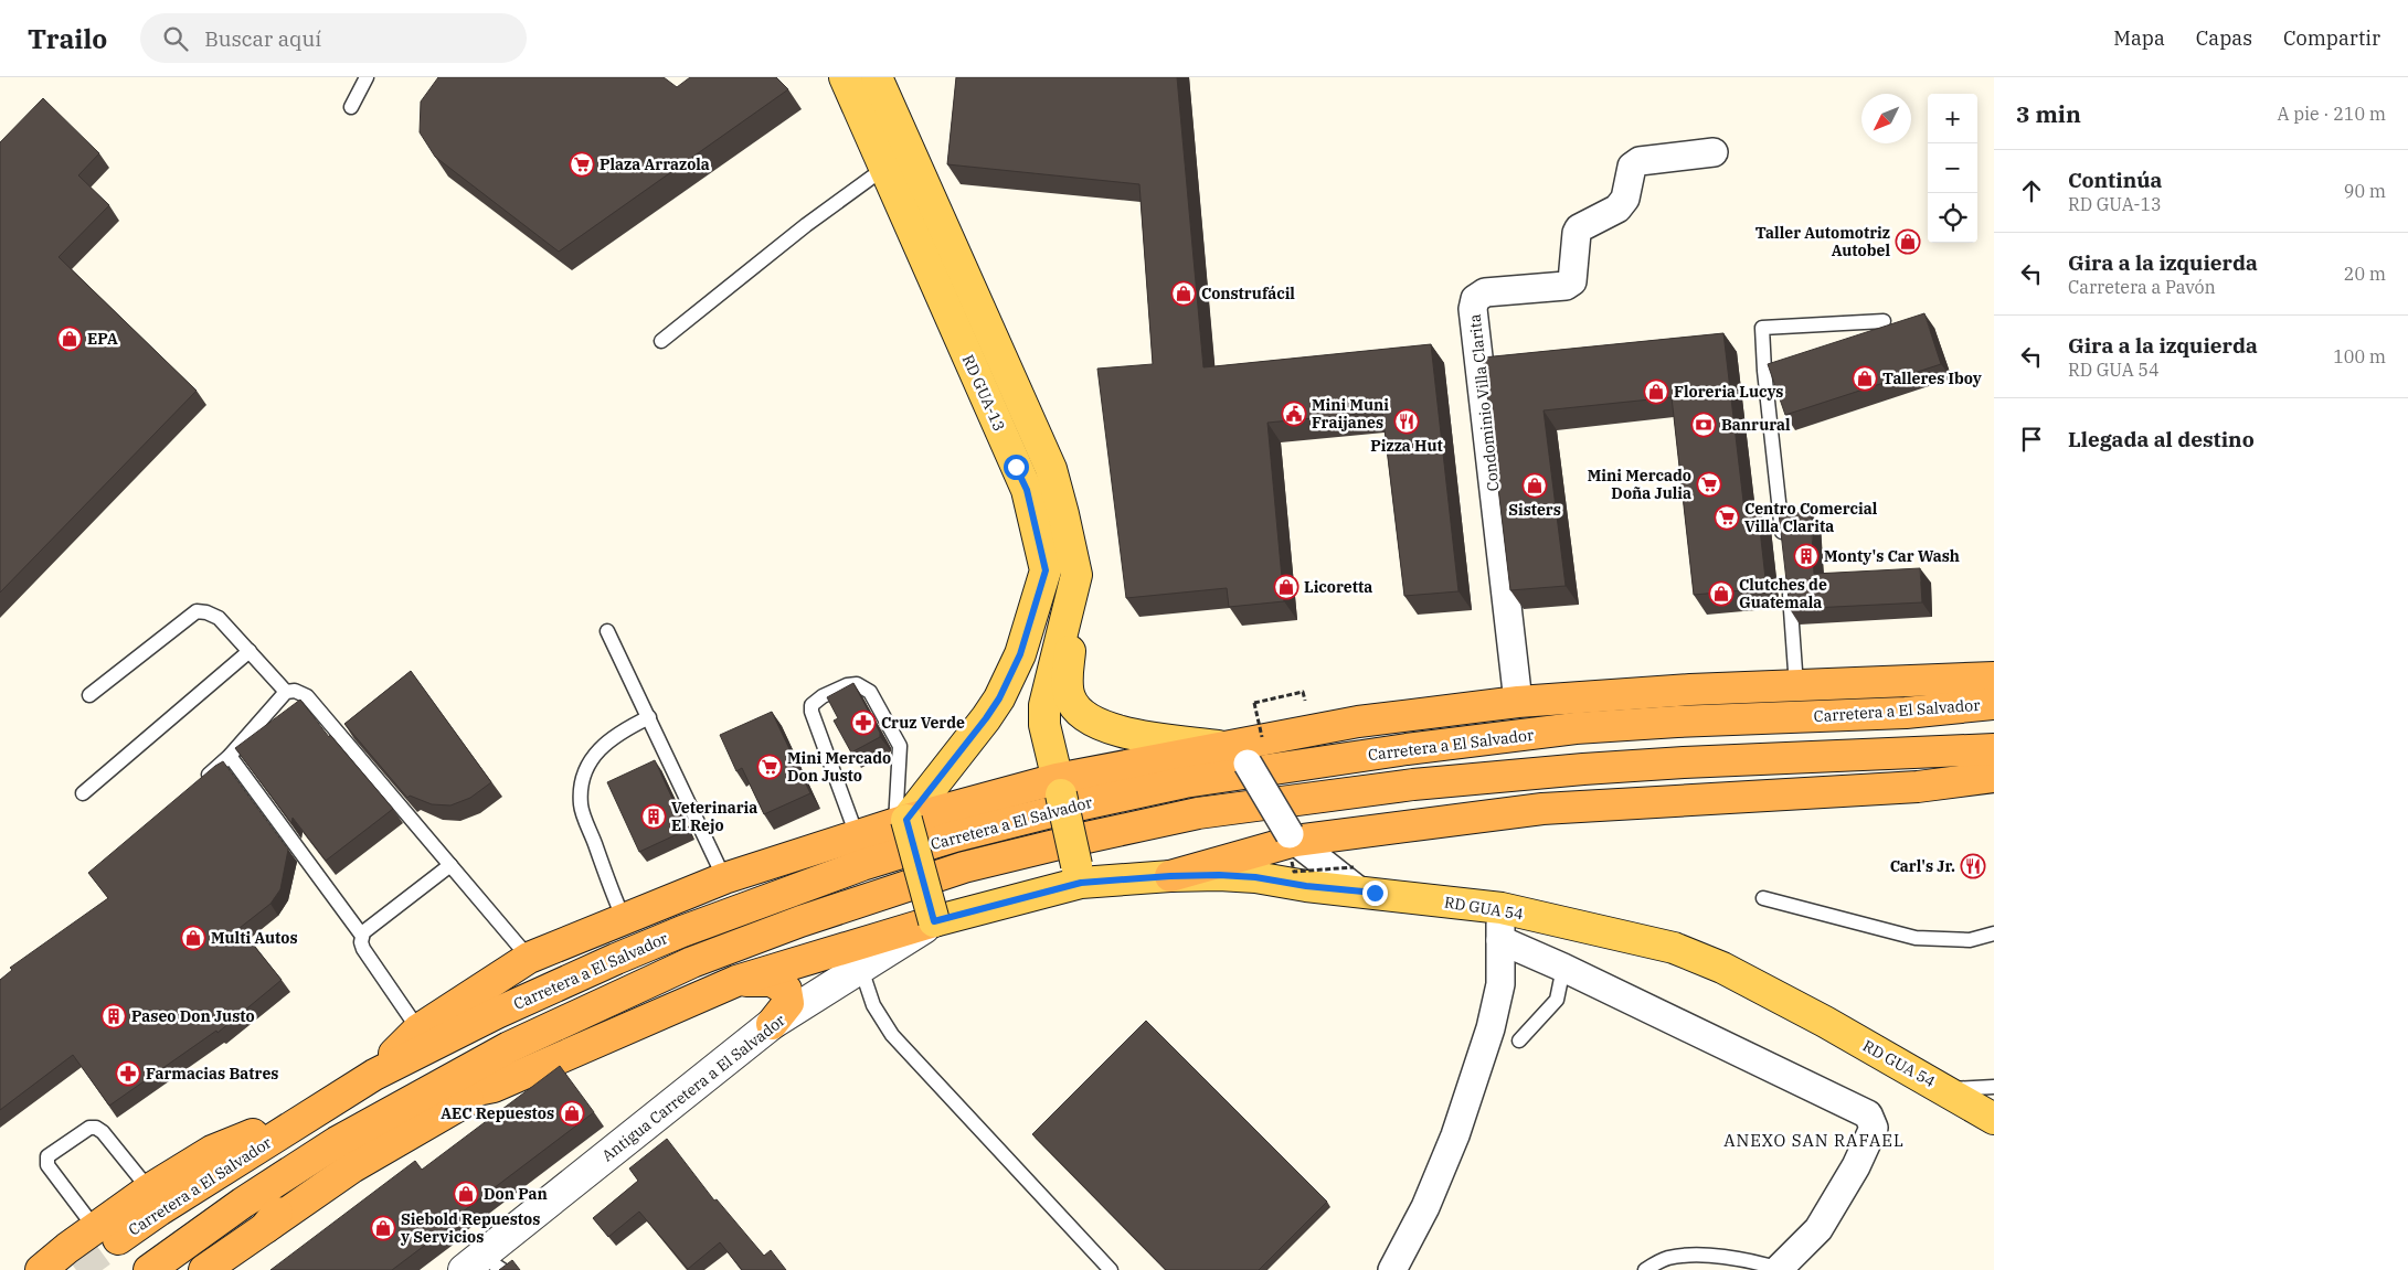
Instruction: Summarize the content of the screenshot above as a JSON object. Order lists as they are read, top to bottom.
{
  "streets": {
    "highway": ["Carretera a El Salvador"],
    "main road": ["RD GUA-13", "RD GUA 54"],
    "street": ["Condominio Villa Clarita", "Antigua Carretera a El Salvador"]
  },
  "crossings": [
    ["RD GUA-13", "RD GUA 54"],
    ["RD GUA 54", "Antigua Carretera a El Salvador"]
  ],
  "districts": ["ANEXO SAN RAFAEL"],
  "places": {
    "supermarket": [
      "Plaza Arrazola",
      "Mini Mercado Doña Julia",
      "Centro Comercial Villa Clarita",
      "Mini Mercado Don Justo"
    ],
    "shop": [
      "Taller Automotriz Autobel",
      "Construfácil",
      "EPA",
      "Talleres Iboy",
      "Floreria Lucys",
      "Sisters",
      "Licoretta",
      "Clutches de Guatemala",
      "Multi Autos",
      "AEC Repuestos",
      "Don Pan",
      "Siebold Repuestos y Servicios"
    ],
    "public building": ["Mini Muni Fraijanes"],
    "restaurant": ["Pizza Hut", "Carl's Jr."],
    "bank": ["Banrural"],
    "building": ["Monty's Car Wash", "Veterinaria El Rejo", "Paseo Don Justo"],
    "pharmacy": ["Cruz Verde", "Farmacias Batres"]
  },
  "north": "bottom left",
  "page": {
    "header": "Trailo",
    "search": "Buscar aquí",
    "nav": ["Mapa", "Capas", "Compartir"],
    "heading": ["3 min", "A pie · 210 m"],
    "map_buttons": ["+", "−"],
    "list": [
      ["Continúa", "RD GUA-13", "90 m"],
      ["Gira a la izquierda", "Carretera a Pavón", "20 m"],
      ["Gira a la izquierda", "RD GUA 54", "100 m"],
      "Llegada al destino"
    ]
  }
}
